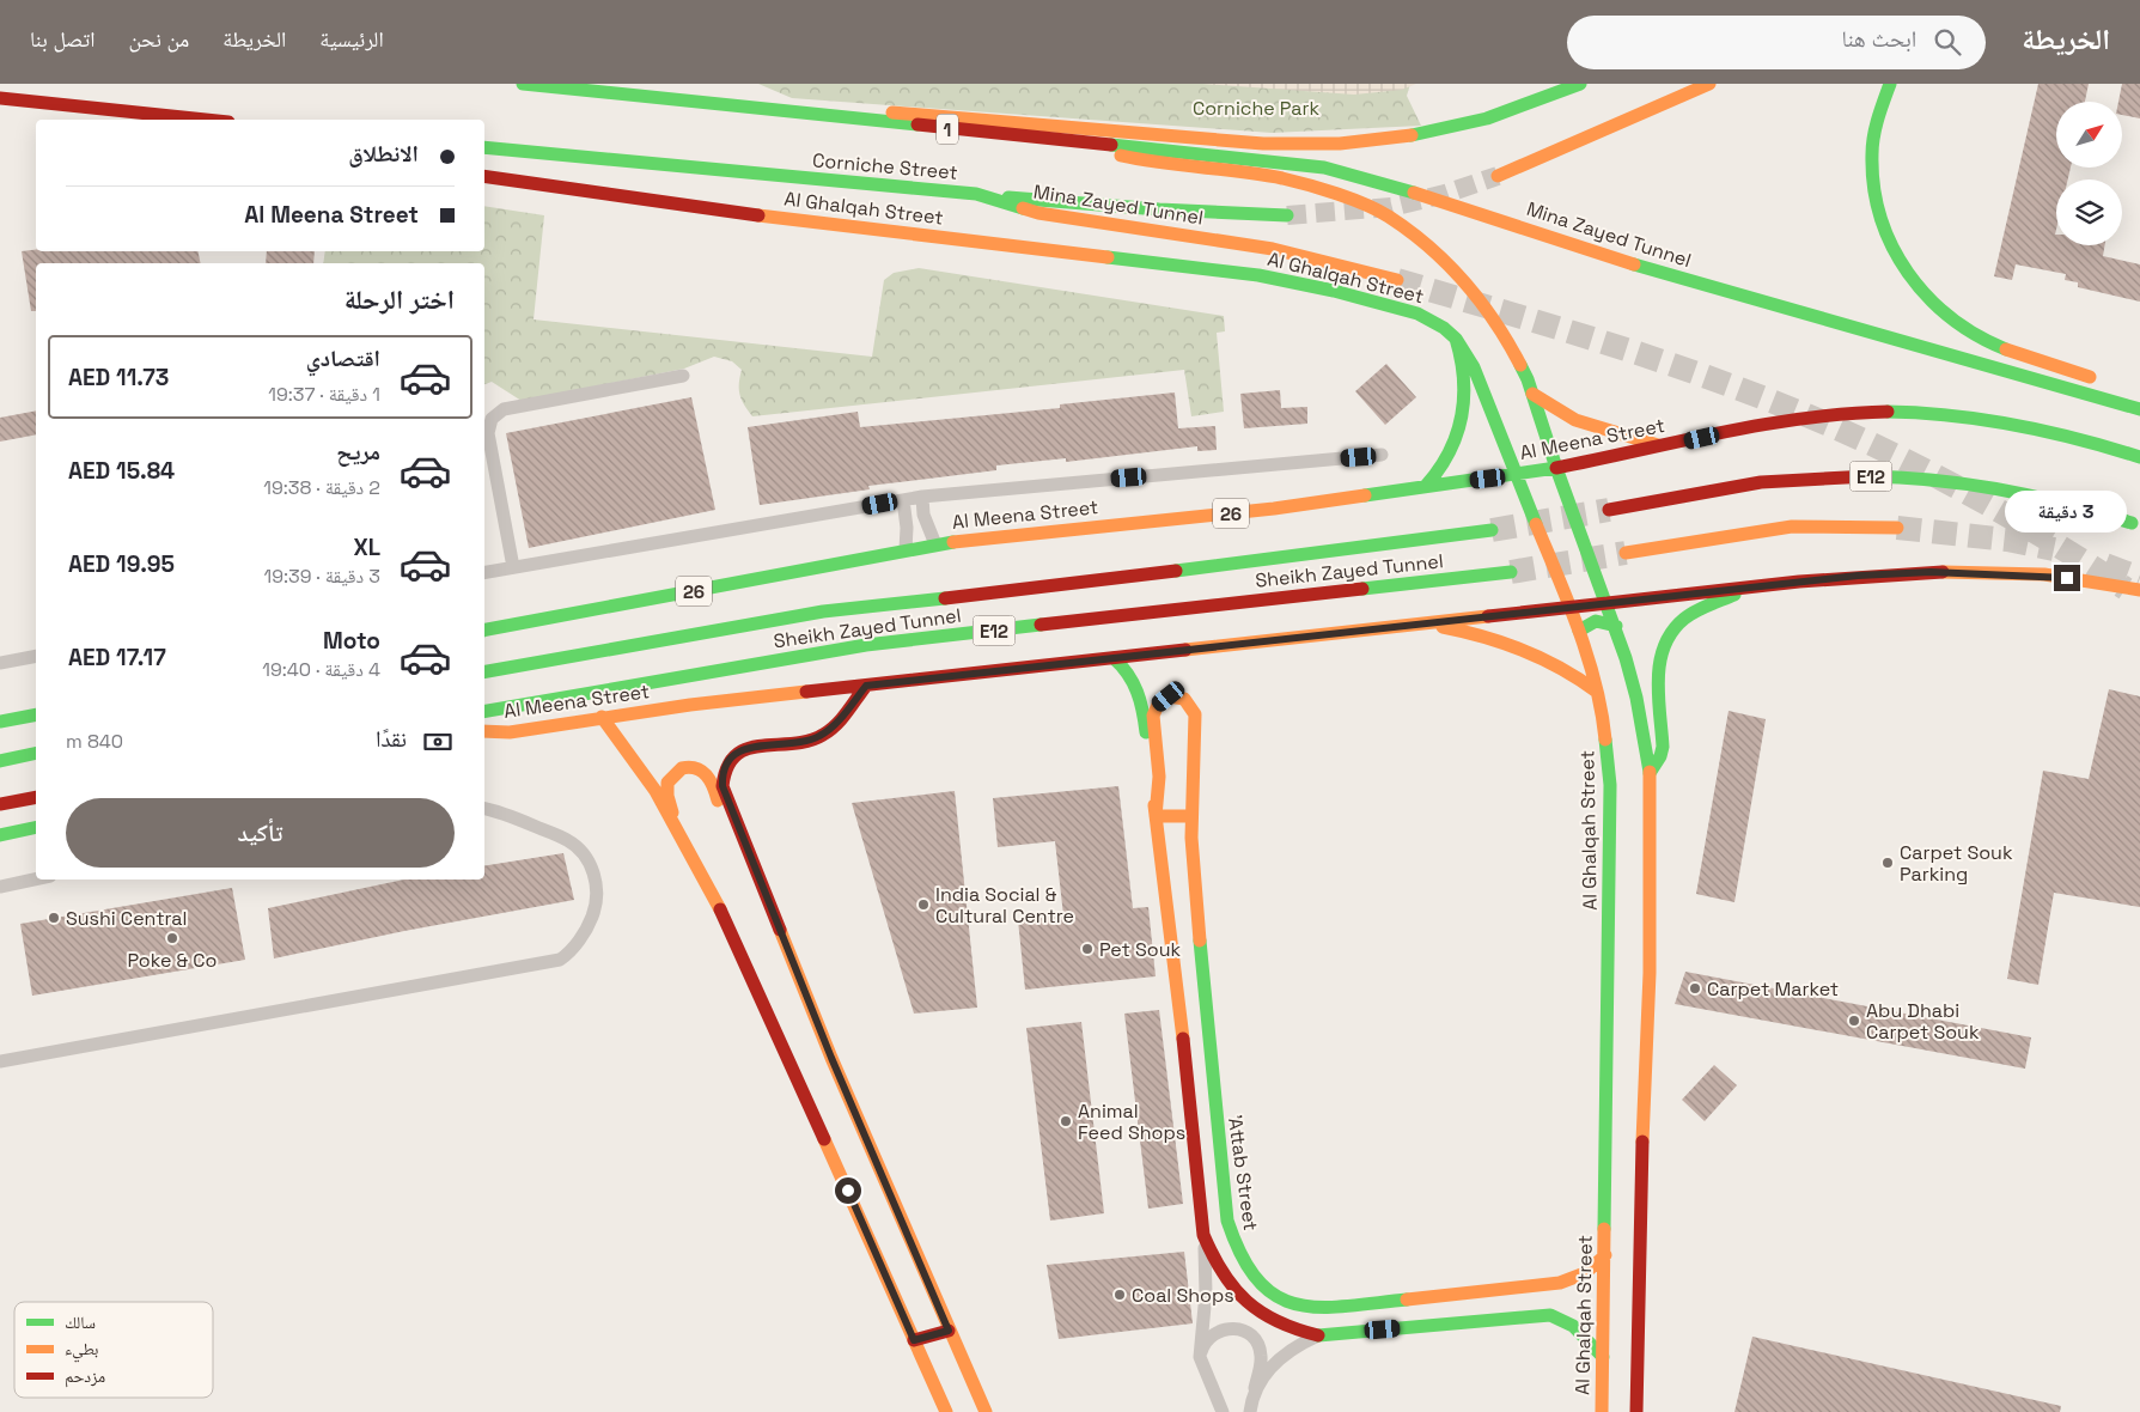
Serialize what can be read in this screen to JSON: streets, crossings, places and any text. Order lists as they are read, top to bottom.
{
  "streets": {
    "main road": [
      "1",
      "Corniche Street",
      "Mina Zayed Tunnel",
      "Al Ghalqah Street",
      "Al Meena Street",
      "E12",
      "26",
      "Sheikh Zayed Tunnel",
      "'Attab Street"
    ]
  },
  "crossings": [
    ["1", "Mina Zayed Tunnel"],
    ["Corniche Street", "Mina Zayed Tunnel"],
    ["Al Ghalqah Street", "Al Meena Street"],
    ["Al Ghalqah Street", "'Attab Street"],
    ["Al Meena Street", "'Attab Street"]
  ],
  "parks": ["Corniche Park"],
  "places": [
    "Carpet Souk Parking",
    "India Social & Cultural Centre",
    "Sushi Central",
    "Poke & Co",
    "Pet Souk",
    "Carpet Market",
    "Abu Dhabi Carpet Souk",
    "Animal Feed Shops",
    "Coal Shops"
  ],
  "legend": ["سالك", "بطيء", "مزدحم"],
  "north": "top right",
  "page": {
    "header": "الخريطة",
    "search": "ابحث هنا",
    "nav": [
      "الرئيسية",
      "الخريطة",
      "من نحن",
      "اتصل بنا"
    ],
    "banner": ["الانطلاق", "Al Meena Street"],
    "heading": "اختر الرحلة",
    "list": [
      {
        "name": "اقتصادي",
        "note": "1 دقيقة · 19:37",
        "value": "AED 11.73"
      },
      {
        "name": "مريح",
        "note": "2 دقيقة · 19:38",
        "value": "AED 15.84"
      },
      {
        "name": "XL",
        "note": "3 دقيقة · 19:39",
        "value": "AED 19.95"
      },
      {
        "name": "Moto",
        "note": "4 دقيقة · 19:40",
        "value": "AED 17.17"
      }
    ],
    "bubble": "3 دقيقة",
    "pay": ["نقدًا", "840 m"],
    "buttons": "تأكيد"
  }
}
